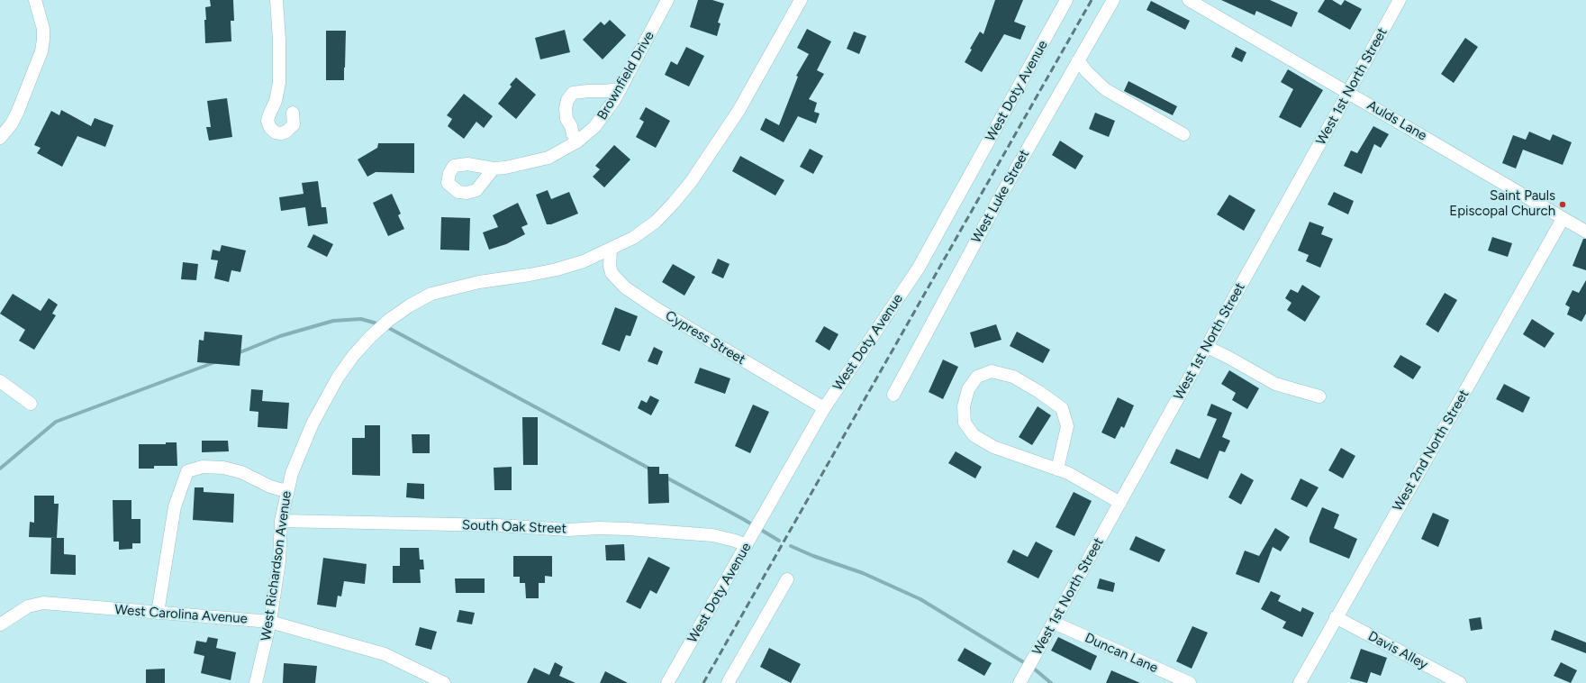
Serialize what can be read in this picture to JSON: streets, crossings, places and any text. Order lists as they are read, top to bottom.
{
  "streets": {
    "street": [
      "Brownfield Drive",
      "West 1st North Street",
      "West Doty Avenue",
      "Aulds Lane",
      "West Luke Street",
      "Cypress Street",
      "West 2nd North Street",
      "South Oak Street",
      "West Richardson Avenue",
      "West Carolina Avenue",
      "Davis Alley",
      "Duncan Lane"
    ]
  },
  "crossings": [
    ["West 1st North Street", "Aulds Lane"],
    ["West 1st North Street", "Duncan Lane"],
    ["West Doty Avenue", "Cypress Street"],
    ["West Doty Avenue", "South Oak Street"],
    ["Aulds Lane", "West 2nd North Street"],
    ["Cypress Street", "West Richardson Avenue"],
    ["West 2nd North Street", "Davis Alley"],
    ["South Oak Street", "West Richardson Avenue"],
    ["West Richardson Avenue", "West Carolina Avenue"]
  ],
  "places": ["Saint Pauls Episcopal Church"]
}
